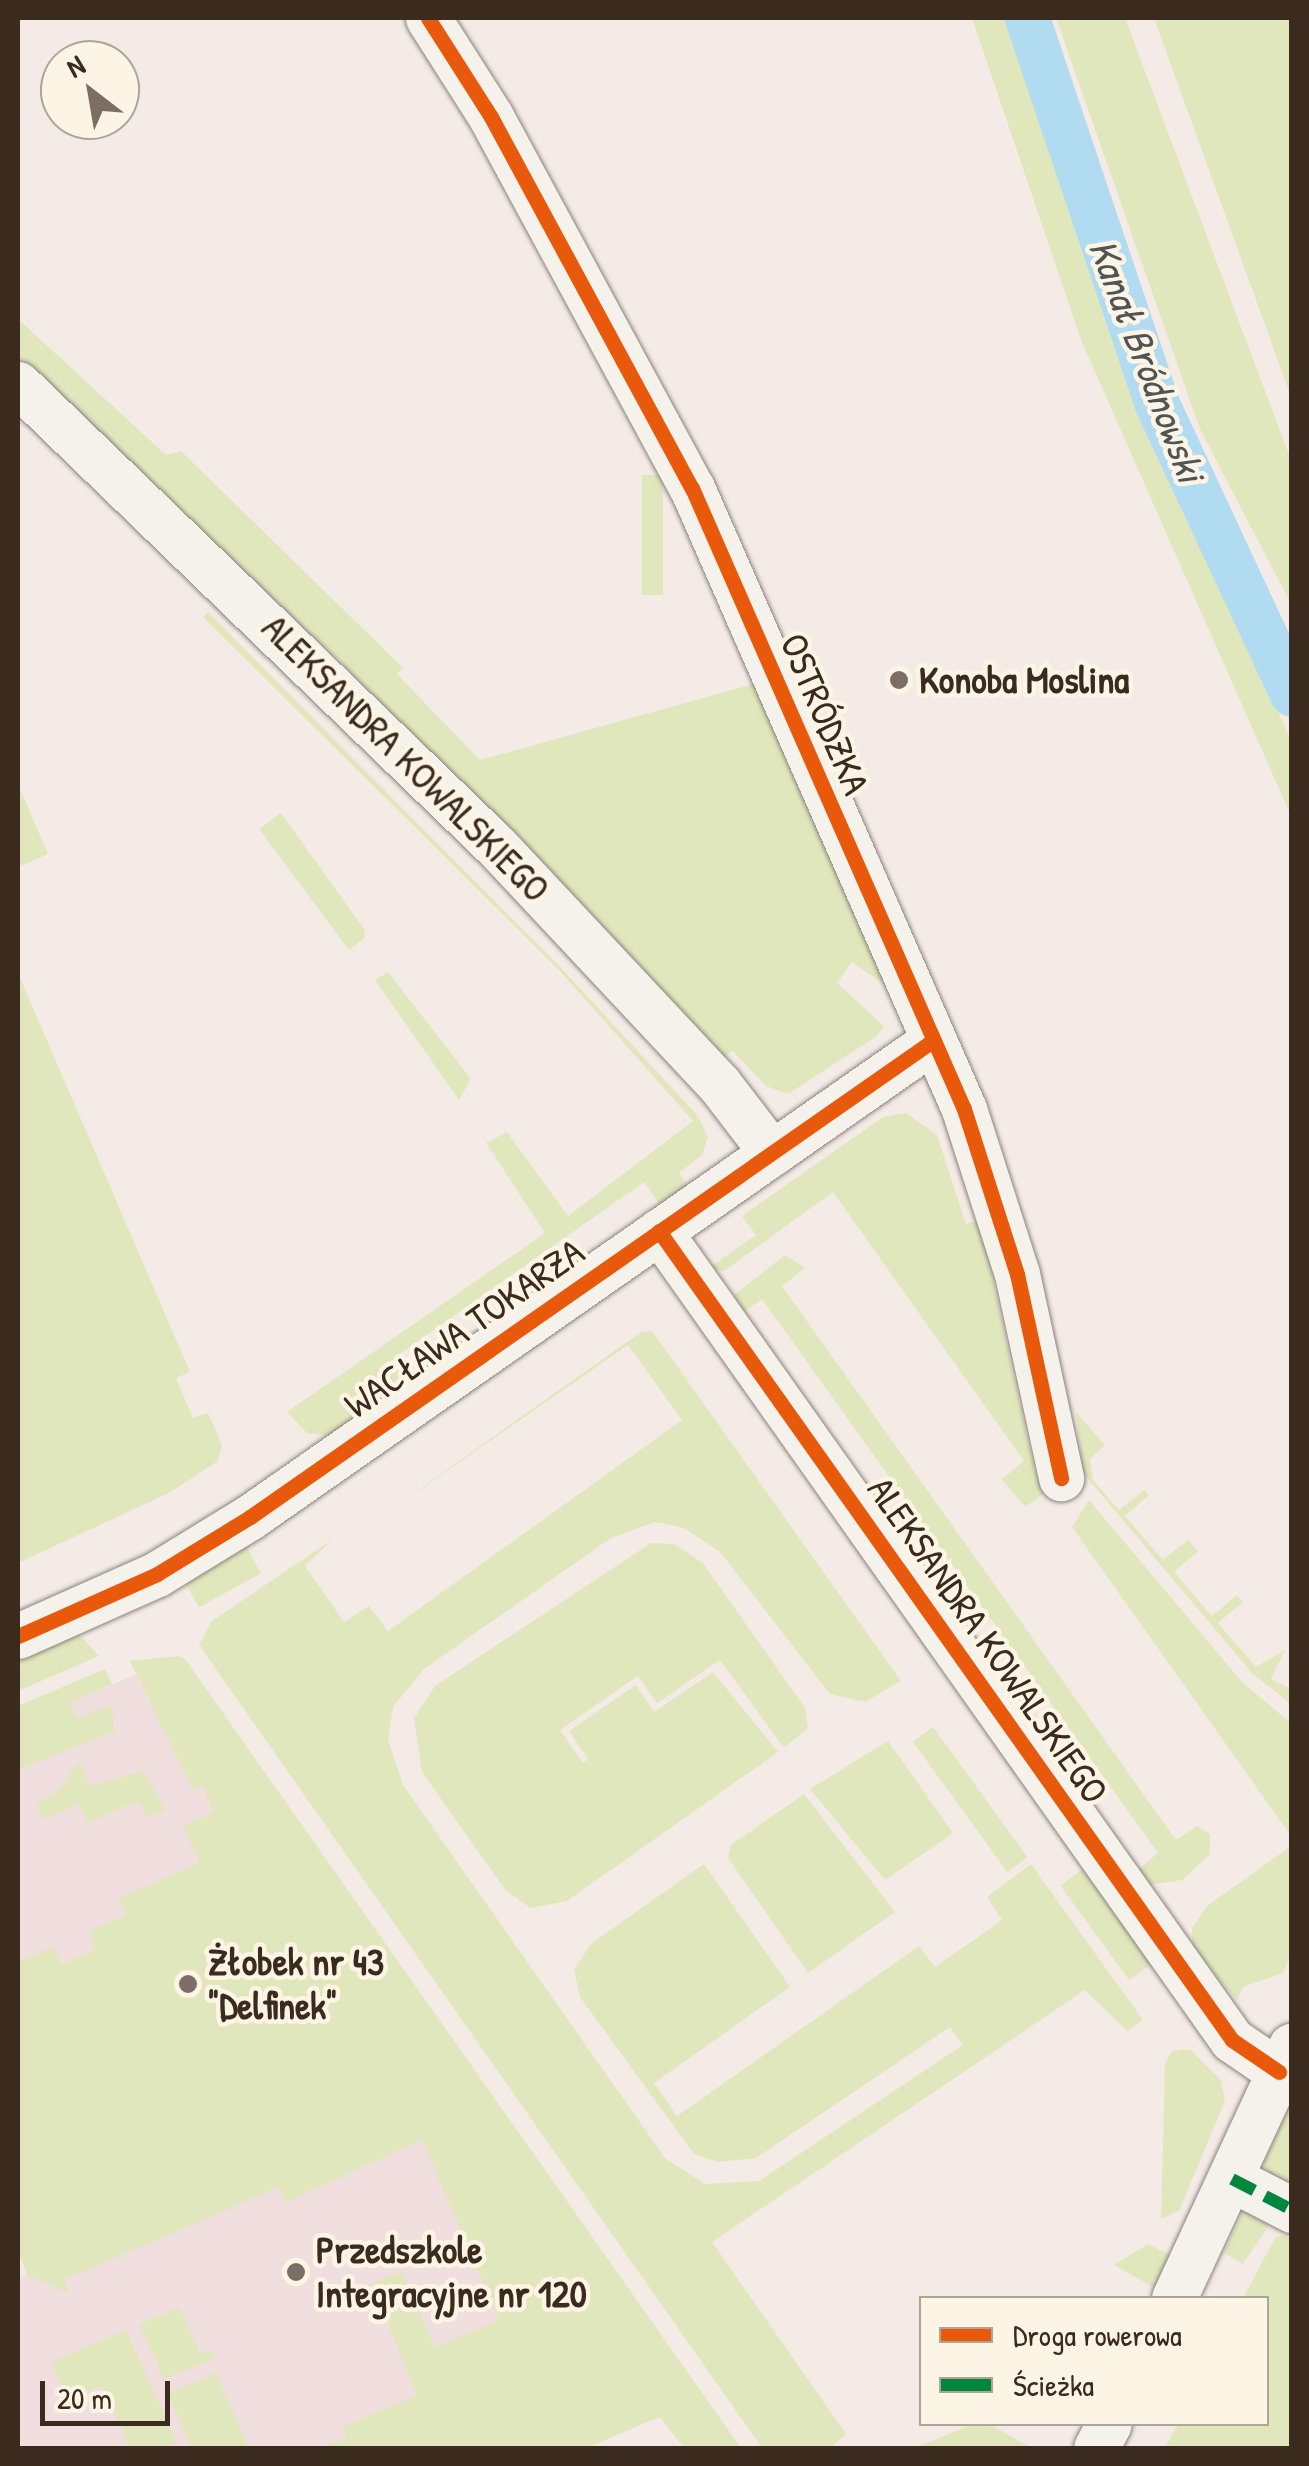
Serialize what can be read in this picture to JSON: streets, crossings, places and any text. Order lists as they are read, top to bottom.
{
  "streets": {
    "street": ["OSTRÓDZKA", "ALEKSANDRA KOWALSKIEGO", "WACŁAWA TOKARZA"]
  },
  "crossings": [
    ["OSTRÓDZKA", "WACŁAWA TOKARZA"],
    ["ALEKSANDRA KOWALSKIEGO", "WACŁAWA TOKARZA"]
  ],
  "water": ["Kanał Bródnowski"],
  "places": ["Konoba Moslina", "Żłobek nr 43 \"Delfinek\"", "Przedszkole Integracyjne nr 120"],
  "legend": ["Droga rowerowa", "Ścieżka"],
  "scale_bar": "20 m",
  "north": "top left"
}
